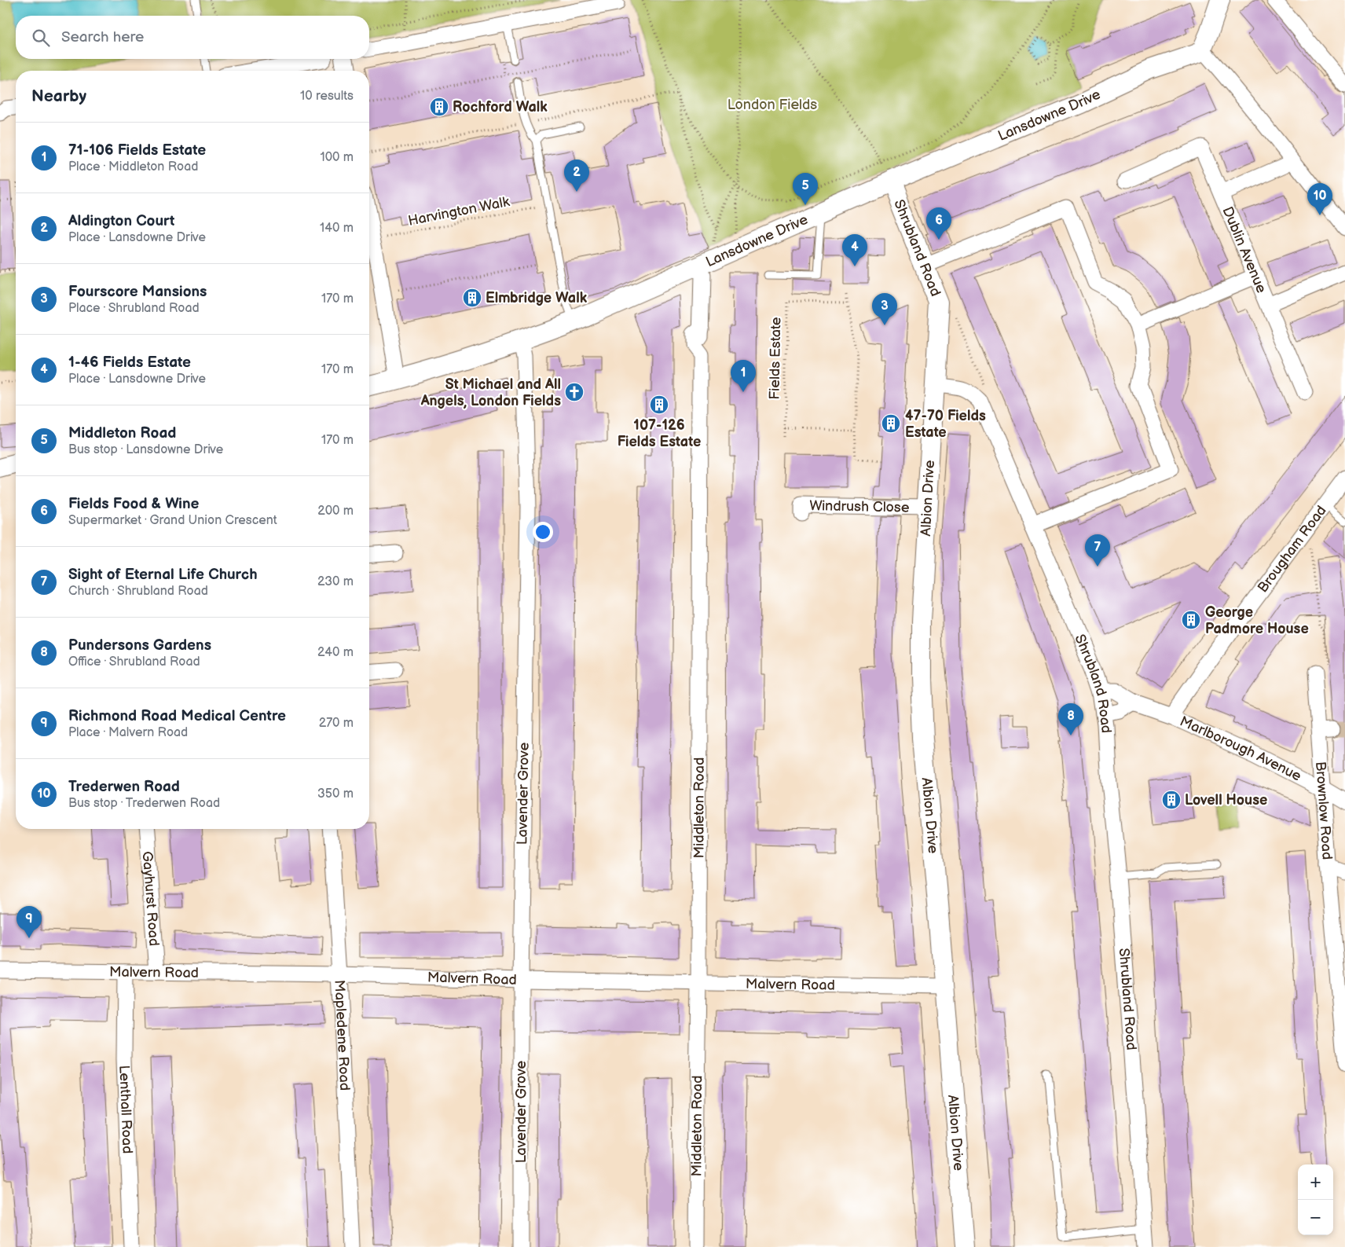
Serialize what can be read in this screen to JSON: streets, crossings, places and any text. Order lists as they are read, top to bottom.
{
  "streets": {
    "street": [
      "Lansdowne Drive",
      "Shrubland Road",
      "Dublin Avenue",
      "Albion Drive",
      "Windrush Close",
      "Brougham Road",
      "Marlborough Avenue",
      "Lavender Grove",
      "Middleton Road",
      "Brownlow Road",
      "Gayhurst Road",
      "Malvern Road",
      "Mapledene Road",
      "Lenthall Road"
    ],
    "path": ["Harvington Walk", "Fields Estate"]
  },
  "crossings": [
    ["Lansdowne Drive", "Shrubland Road"],
    ["Lansdowne Drive", "Lavender Grove"],
    ["Lansdowne Drive", "Middleton Road"],
    ["Shrubland Road", "Albion Drive"],
    ["Shrubland Road", "Marlborough Avenue"],
    ["Albion Drive", "Windrush Close"],
    ["Albion Drive", "Malvern Road"],
    ["Brougham Road", "Marlborough Avenue"],
    ["Marlborough Avenue", "Brownlow Road"],
    ["Lavender Grove", "Malvern Road"],
    ["Middleton Road", "Malvern Road"],
    ["Gayhurst Road", "Malvern Road"],
    ["Malvern Road", "Mapledene Road"],
    ["Malvern Road", "Lenthall Road"]
  ],
  "parks": ["London Fields"],
  "places": {
    "building": [
      "Rochford Walk",
      "Elmbridge Walk",
      "107-126 Fields Estate",
      "47-70 Fields Estate",
      "George Padmore House",
      "Lovell House"
    ],
    "church": ["St Michael and All Angels, London Fields"]
  },
  "page": {
    "search": "Search here",
    "heading": ["Nearby", "10 results"],
    "list": [
      {
        "mark": "1",
        "name": "71-106 Fields Estate",
        "note": "Place · Middleton Road",
        "value": "100 m"
      },
      {
        "mark": "2",
        "name": "Aldington Court",
        "note": "Place · Lansdowne Drive",
        "value": "140 m"
      },
      {
        "mark": "3",
        "name": "Fourscore Mansions",
        "note": "Place · Shrubland Road",
        "value": "170 m"
      },
      {
        "mark": "4",
        "name": "1-46 Fields Estate",
        "note": "Place · Lansdowne Drive",
        "value": "170 m"
      },
      {
        "mark": "5",
        "name": "Middleton Road",
        "note": "Bus stop · Lansdowne Drive",
        "value": "170 m"
      },
      {
        "mark": "6",
        "name": "Fields Food & Wine",
        "note": "Supermarket · Grand Union Crescent",
        "value": "200 m"
      },
      {
        "mark": "7",
        "name": "Sight of Eternal Life Church",
        "note": "Church · Shrubland Road",
        "value": "230 m"
      },
      {
        "mark": "8",
        "name": "Pundersons Gardens",
        "note": "Office · Shrubland Road",
        "value": "240 m"
      },
      {
        "mark": "9",
        "name": "Richmond Road Medical Centre",
        "note": "Place · Malvern Road",
        "value": "270 m"
      },
      {
        "mark": "10",
        "name": "Trederwen Road",
        "note": "Bus stop · Trederwen Road",
        "value": "350 m"
      }
    ],
    "pins": [
      "2",
      "5",
      "10",
      "6",
      "4",
      "3",
      "1",
      "7",
      "8",
      "9"
    ],
    "map_buttons": ["+", "−"]
  }
}
